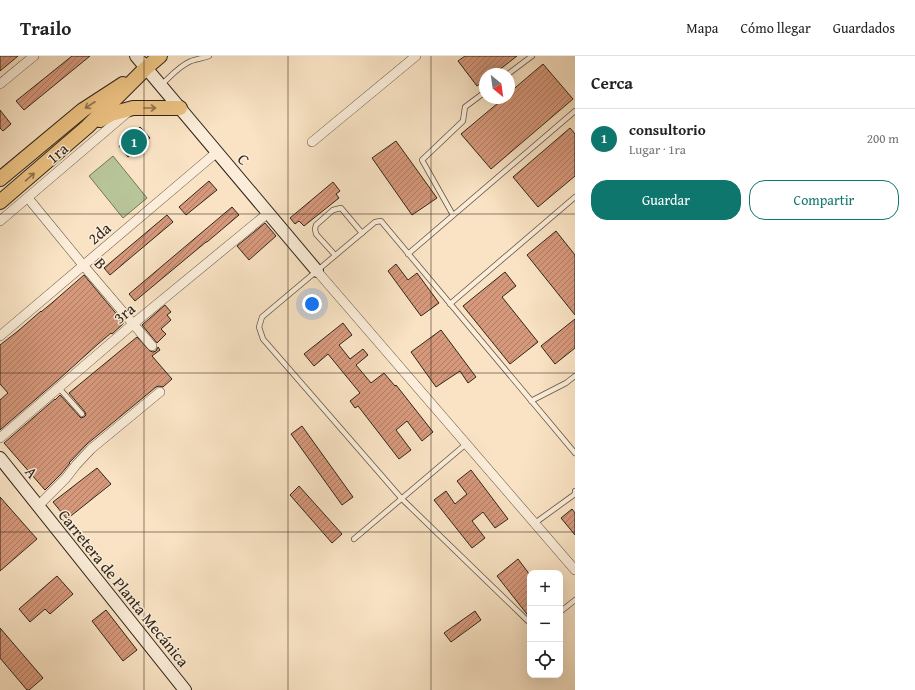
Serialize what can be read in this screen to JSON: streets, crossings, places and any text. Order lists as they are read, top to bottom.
{
  "streets": {
    "street": [
      "1ra",
      "C",
      "2da",
      "B",
      "3ra",
      "A",
      "Carretera de Planta Mecánica"
    ]
  },
  "crossings": [
    ["1ra", "B"],
    ["C", "2da"],
    ["C", "3ra"],
    ["2da", "B"],
    ["B", "3ra"],
    ["A", "Carretera de Planta Mecánica"]
  ],
  "north": "bottom right",
  "page": {
    "header": "Trailo",
    "nav": ["Mapa", "Cómo llegar", "Guardados"],
    "heading": "Cerca",
    "list": [
      {
        "mark": "1",
        "name": "consultorio",
        "note": "Lugar · 1ra",
        "value": "200 m"
      }
    ],
    "pins": "1",
    "buttons": ["Guardar", "Compartir"],
    "map_buttons": ["+", "−"]
  }
}
